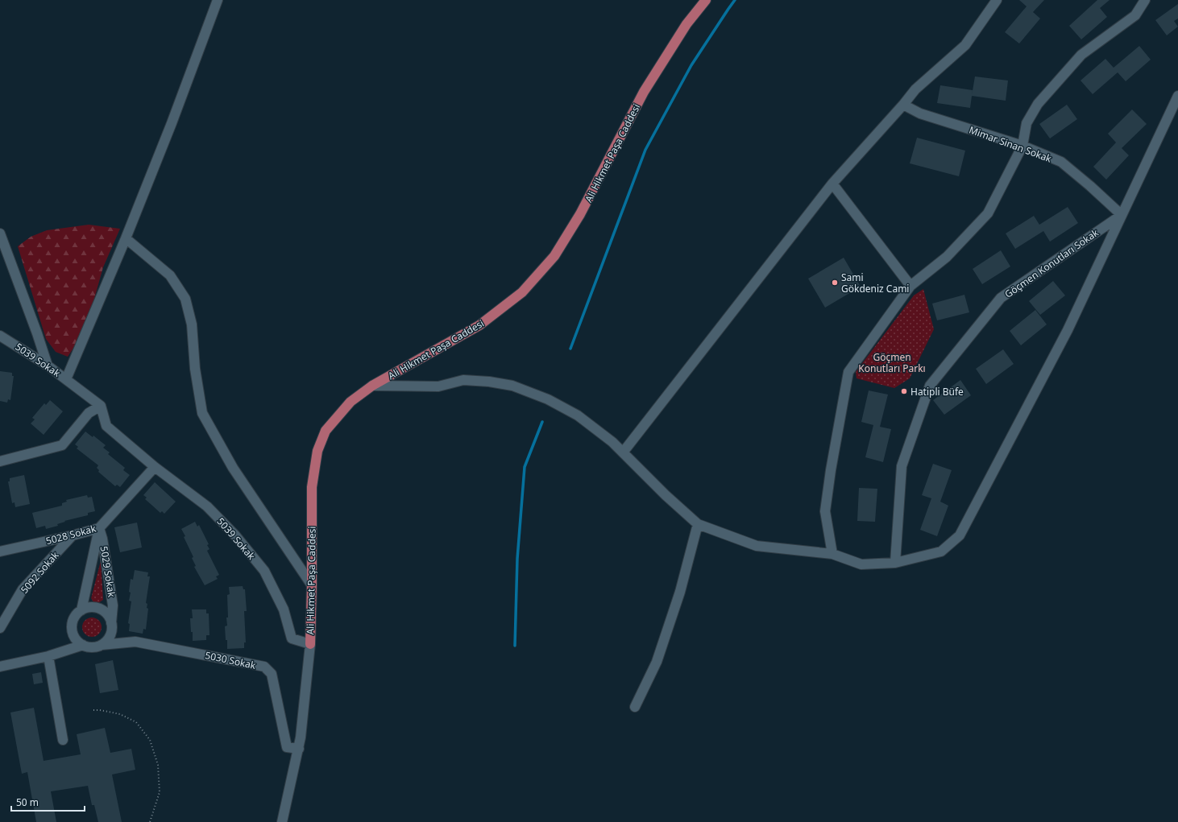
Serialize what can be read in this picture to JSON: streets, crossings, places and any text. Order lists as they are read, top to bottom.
{
  "streets": {
    "main road": ["Ali Hikmet Paşa Caddesi"],
    "street": [
      "Mimar Sinan Sokak",
      "Göçmen Konutları Sokak",
      "5039 Sokak",
      "5028 Sokak",
      "5029 Sokak",
      "5092 Sokak",
      "5030 Sokak"
    ]
  },
  "crossings": [
    ["Mimar Sinan Sokak", "Göçmen Konutları Sokak"],
    ["Ali Hikmet Paşa Caddesi", "5039 Sokak"],
    ["5039 Sokak", "5028 Sokak"],
    ["5028 Sokak", "5029 Sokak"],
    ["5028 Sokak", "5092 Sokak"],
    ["5029 Sokak", "5030 Sokak"]
  ],
  "parks": ["Göçmen Konutları Parkı"],
  "places": ["Sami Gökdeniz Cami", "Hatipli Büfe"],
  "scale_bar": "50 m"
}
